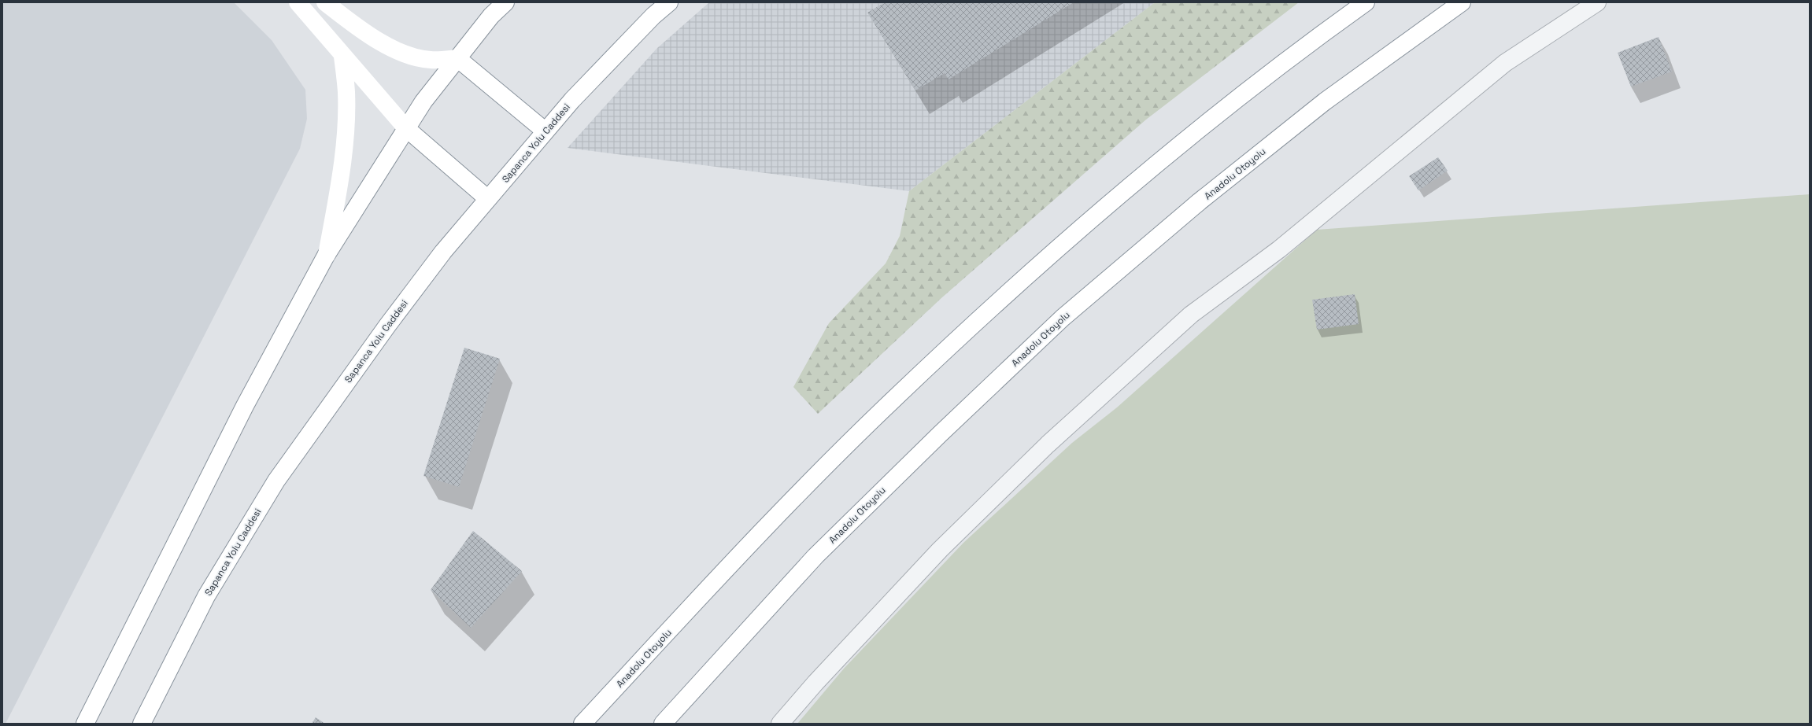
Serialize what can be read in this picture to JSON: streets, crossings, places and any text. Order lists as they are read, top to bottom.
{
  "streets": {
    "main road": ["Sapanca Yolu Caddesi", "Anadolu Otoyolu"]
  }
}
